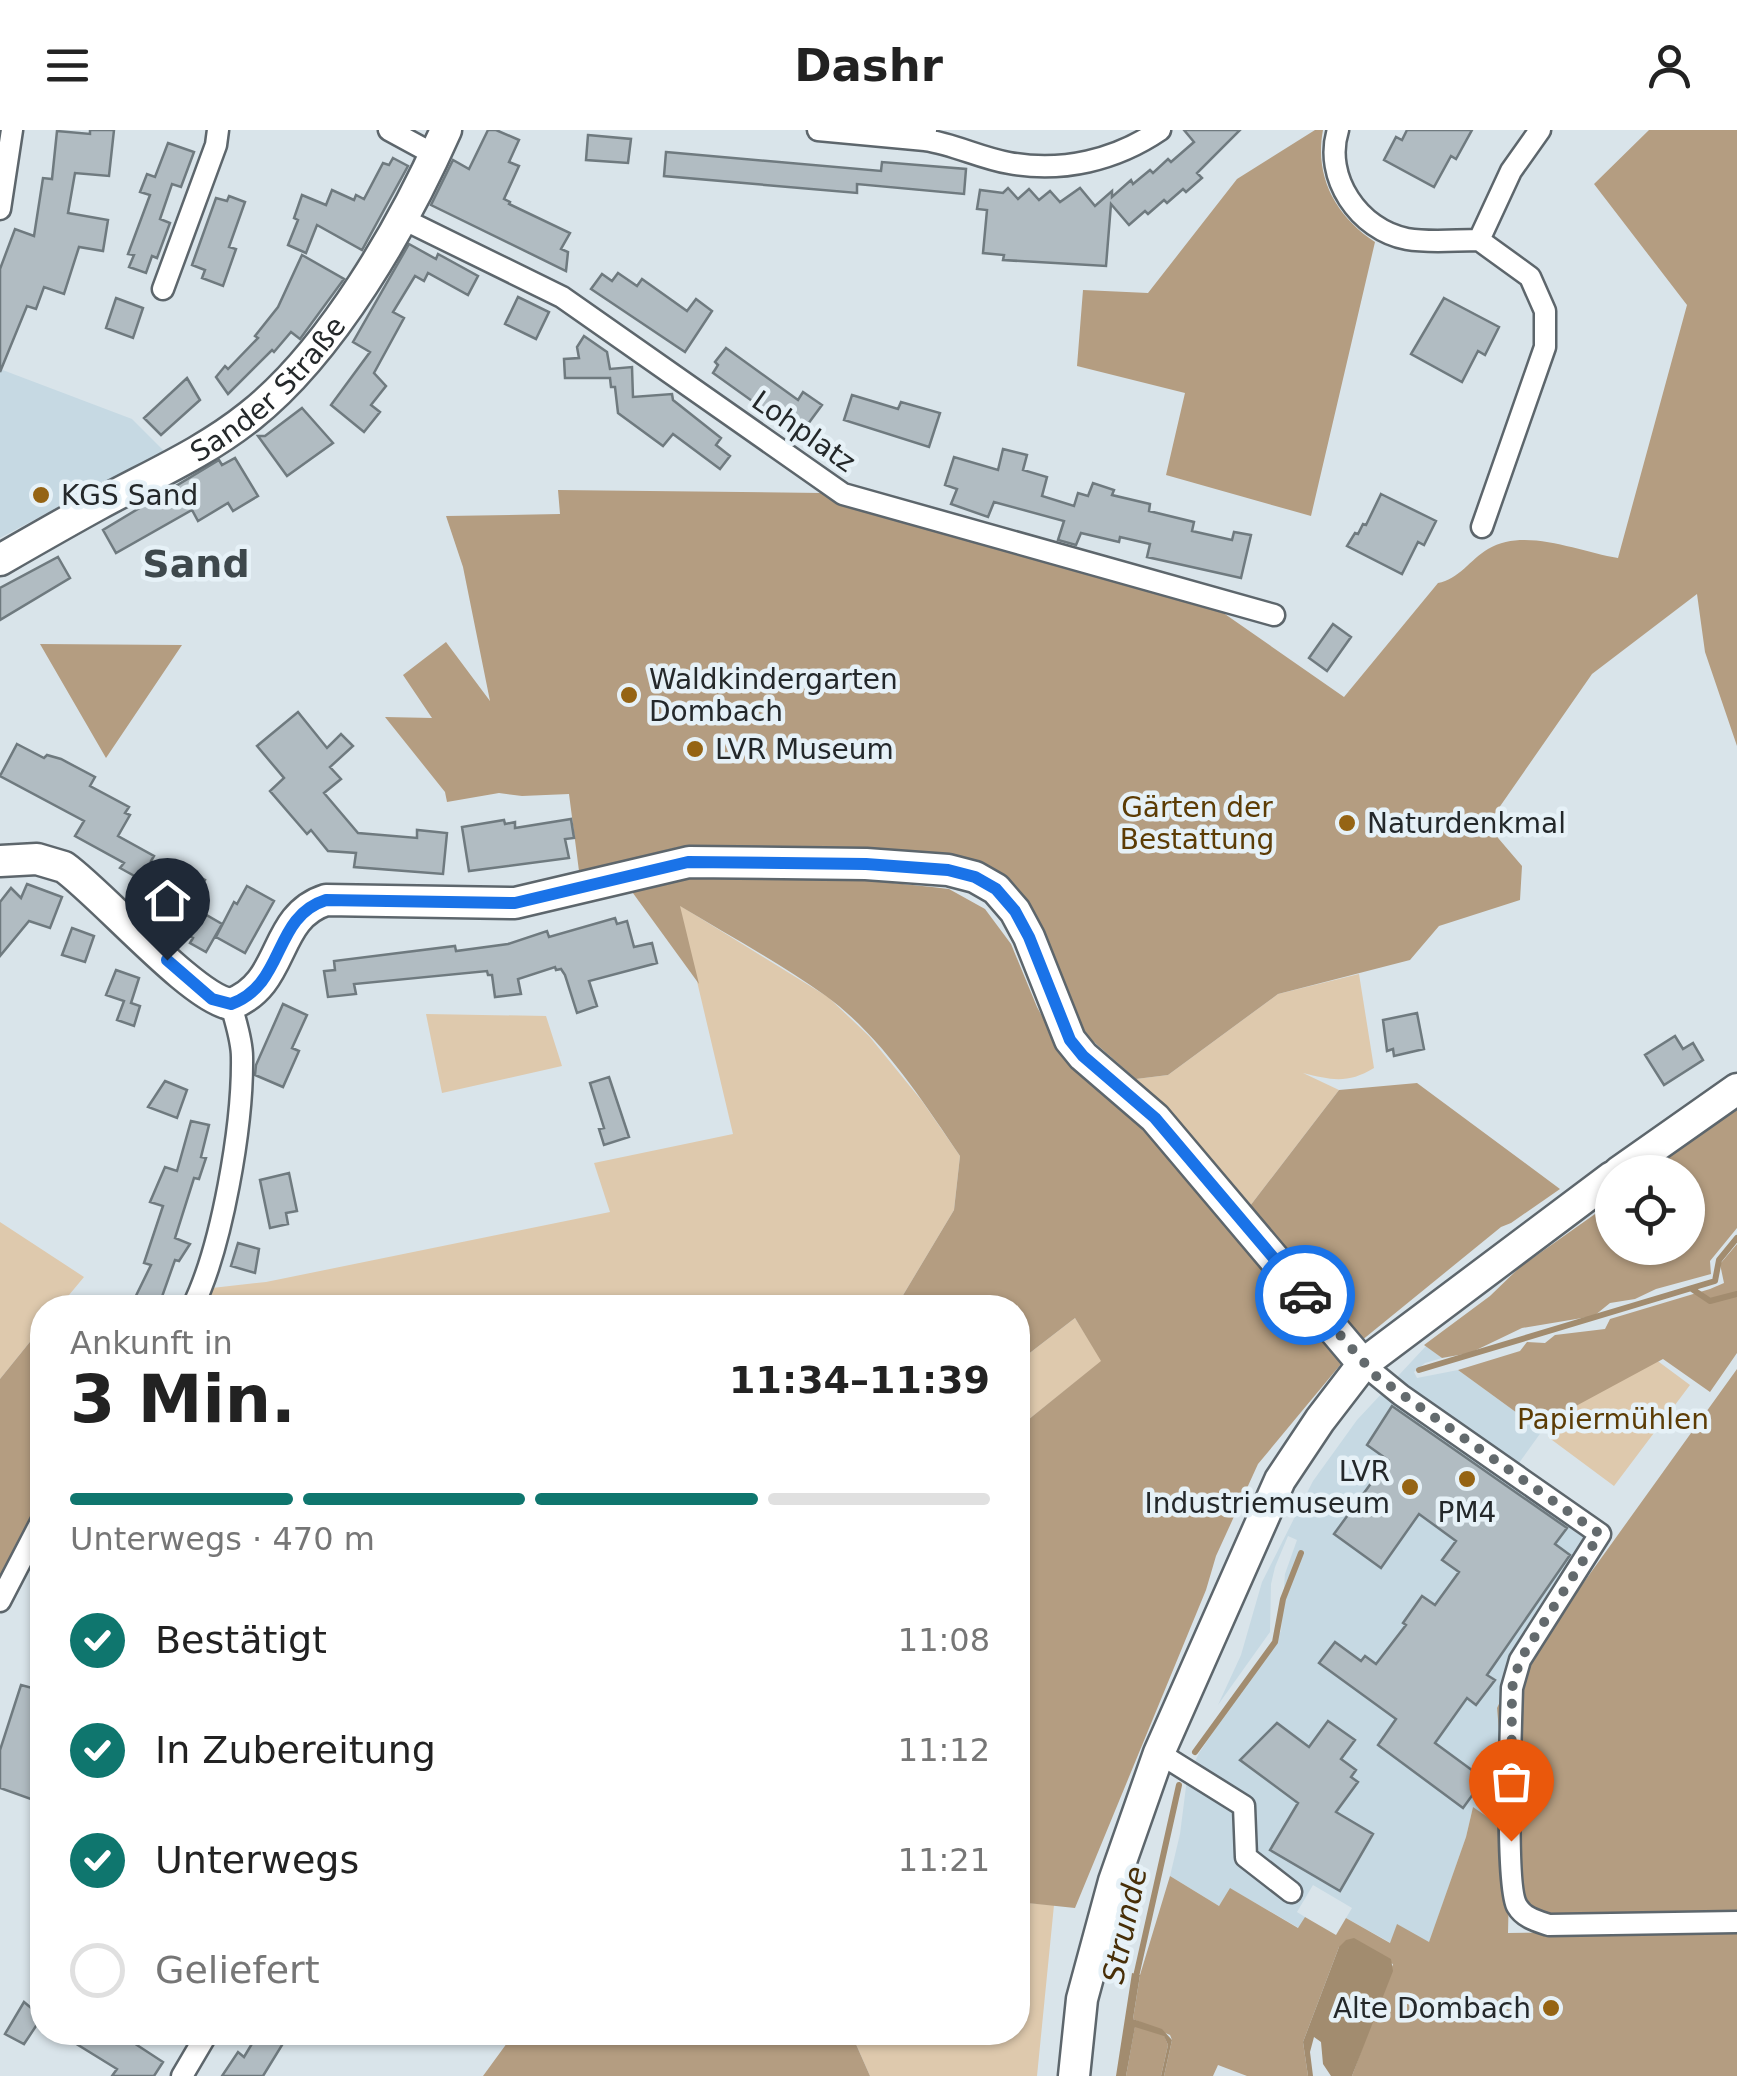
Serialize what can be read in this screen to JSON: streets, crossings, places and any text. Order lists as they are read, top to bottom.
{
  "streets": {
    "main road": ["Sander Straße"],
    "street": ["Lohplatz"]
  },
  "crossings": [
    ["Sander Straße", "Lohplatz"]
  ],
  "districts": ["Sand"],
  "water": ["Strunde"],
  "parks": ["Gärten der Bestattung", "Papiermühlen"],
  "places": [
    "KGS Sand",
    "Waldkindergarten Dombach",
    "LVR Museum",
    "Naturdenkmal",
    "PM4",
    "LVR Industriemuseum",
    "Alte Dombach"
  ],
  "page": {
    "header": "Dashr",
    "heading": ["3 Min.", "Ankunft in", "11:34–11:39"],
    "bar": "Unterwegs · 470 m",
    "list": [
      ["Bestätigt", "11:08"],
      ["In Zubereitung", "11:12"],
      ["Unterwegs", "11:21"],
      "Geliefert"
    ]
  }
}
